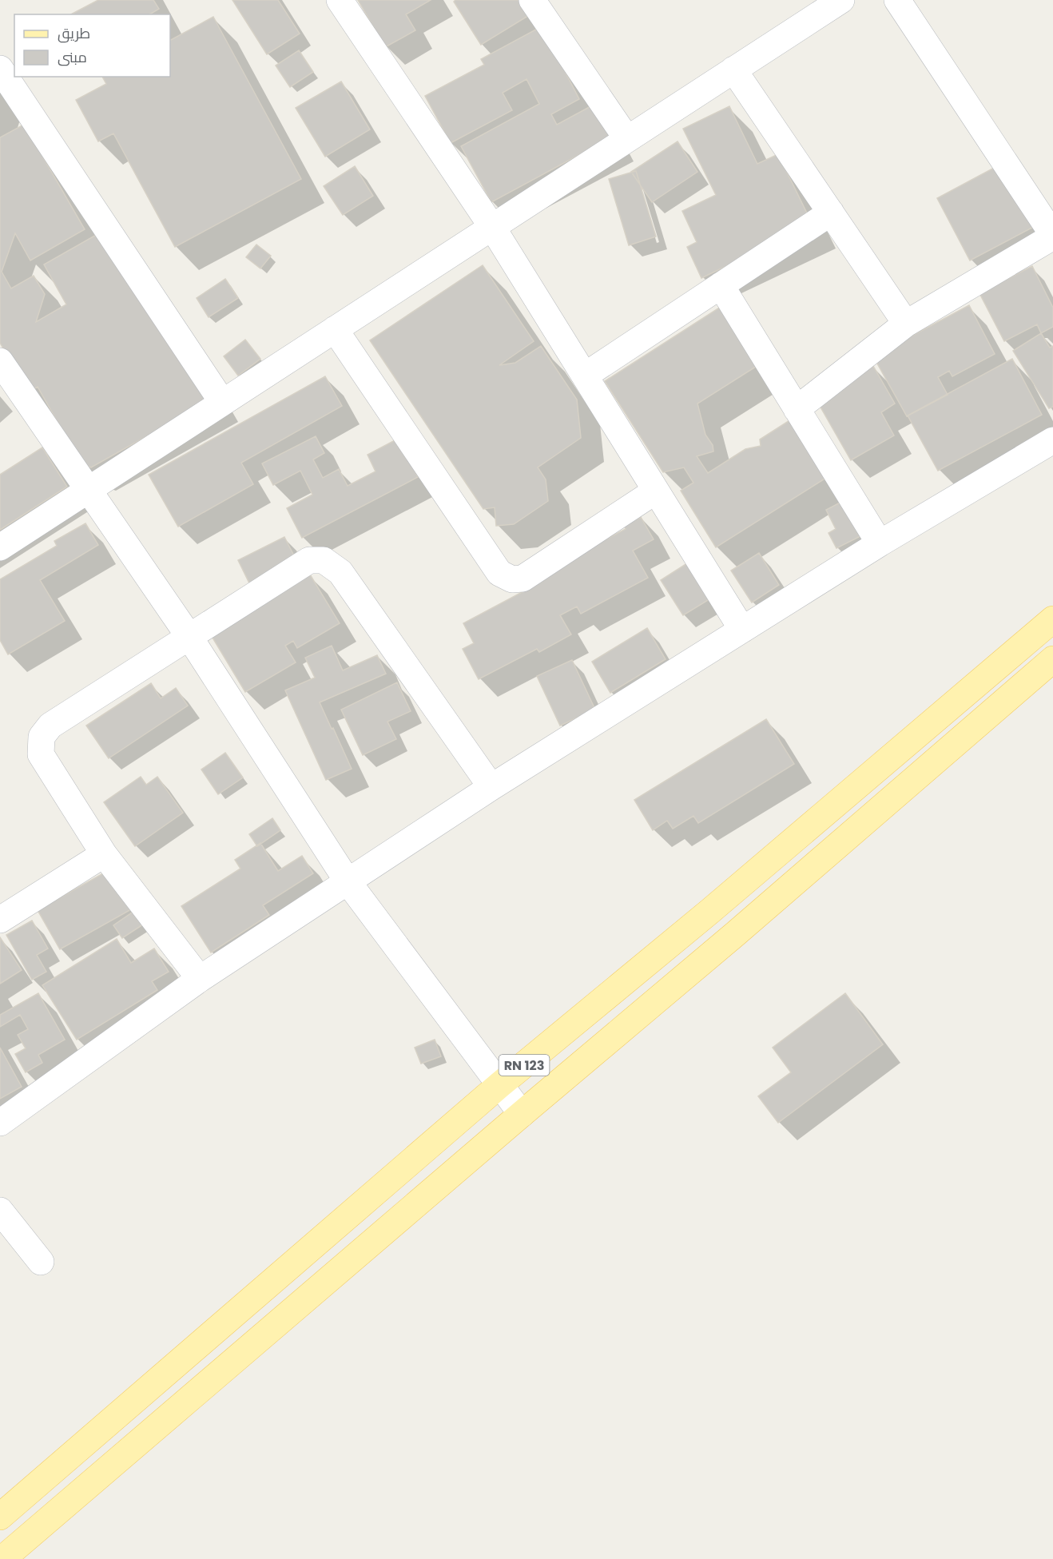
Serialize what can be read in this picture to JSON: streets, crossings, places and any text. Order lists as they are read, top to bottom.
{
  "streets": {
    "main road": ["RN 123"]
  },
  "legend": ["طريق", "مبنى"]
}
